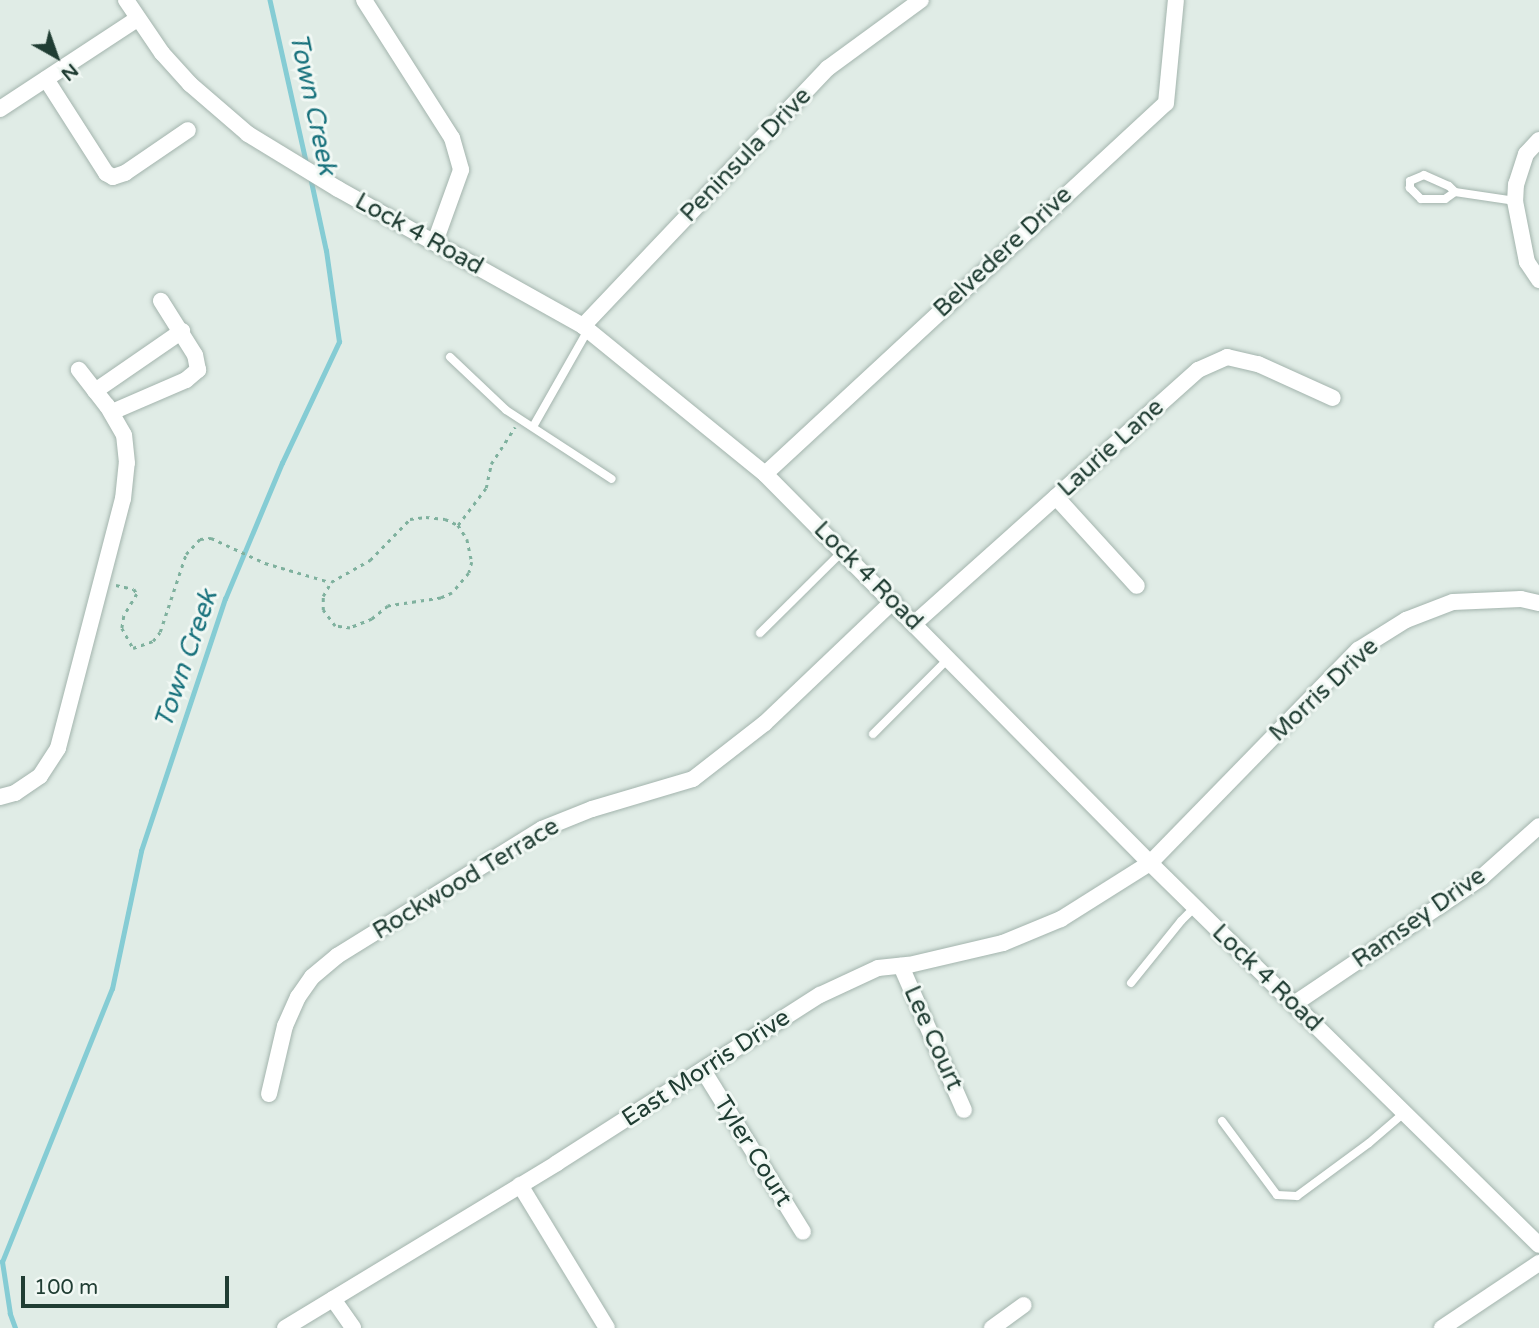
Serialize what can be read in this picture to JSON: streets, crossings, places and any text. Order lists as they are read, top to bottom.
{
  "streets": {
    "street": [
      "Peninsula Drive",
      "Lock 4 Road",
      "Belvedere Drive",
      "Laurie Lane",
      "Morris Drive",
      "Rockwood Terrace",
      "Ramsey Drive",
      "Lee Court",
      "East Morris Drive",
      "Tyler Court"
    ]
  },
  "crossings": [
    ["Peninsula Drive", "Lock 4 Road"],
    ["Lock 4 Road", "Belvedere Drive"],
    ["Lock 4 Road", "Laurie Lane"],
    ["Lock 4 Road", "Morris Drive"],
    ["Lock 4 Road", "Rockwood Terrace"],
    ["Lock 4 Road", "Ramsey Drive"],
    ["Lock 4 Road", "East Morris Drive"],
    ["Morris Drive", "East Morris Drive"],
    ["Lee Court", "East Morris Drive"],
    ["East Morris Drive", "Tyler Court"]
  ],
  "water": ["Town Creek"],
  "scale_bar": "100 m",
  "north": "bottom right"
}
